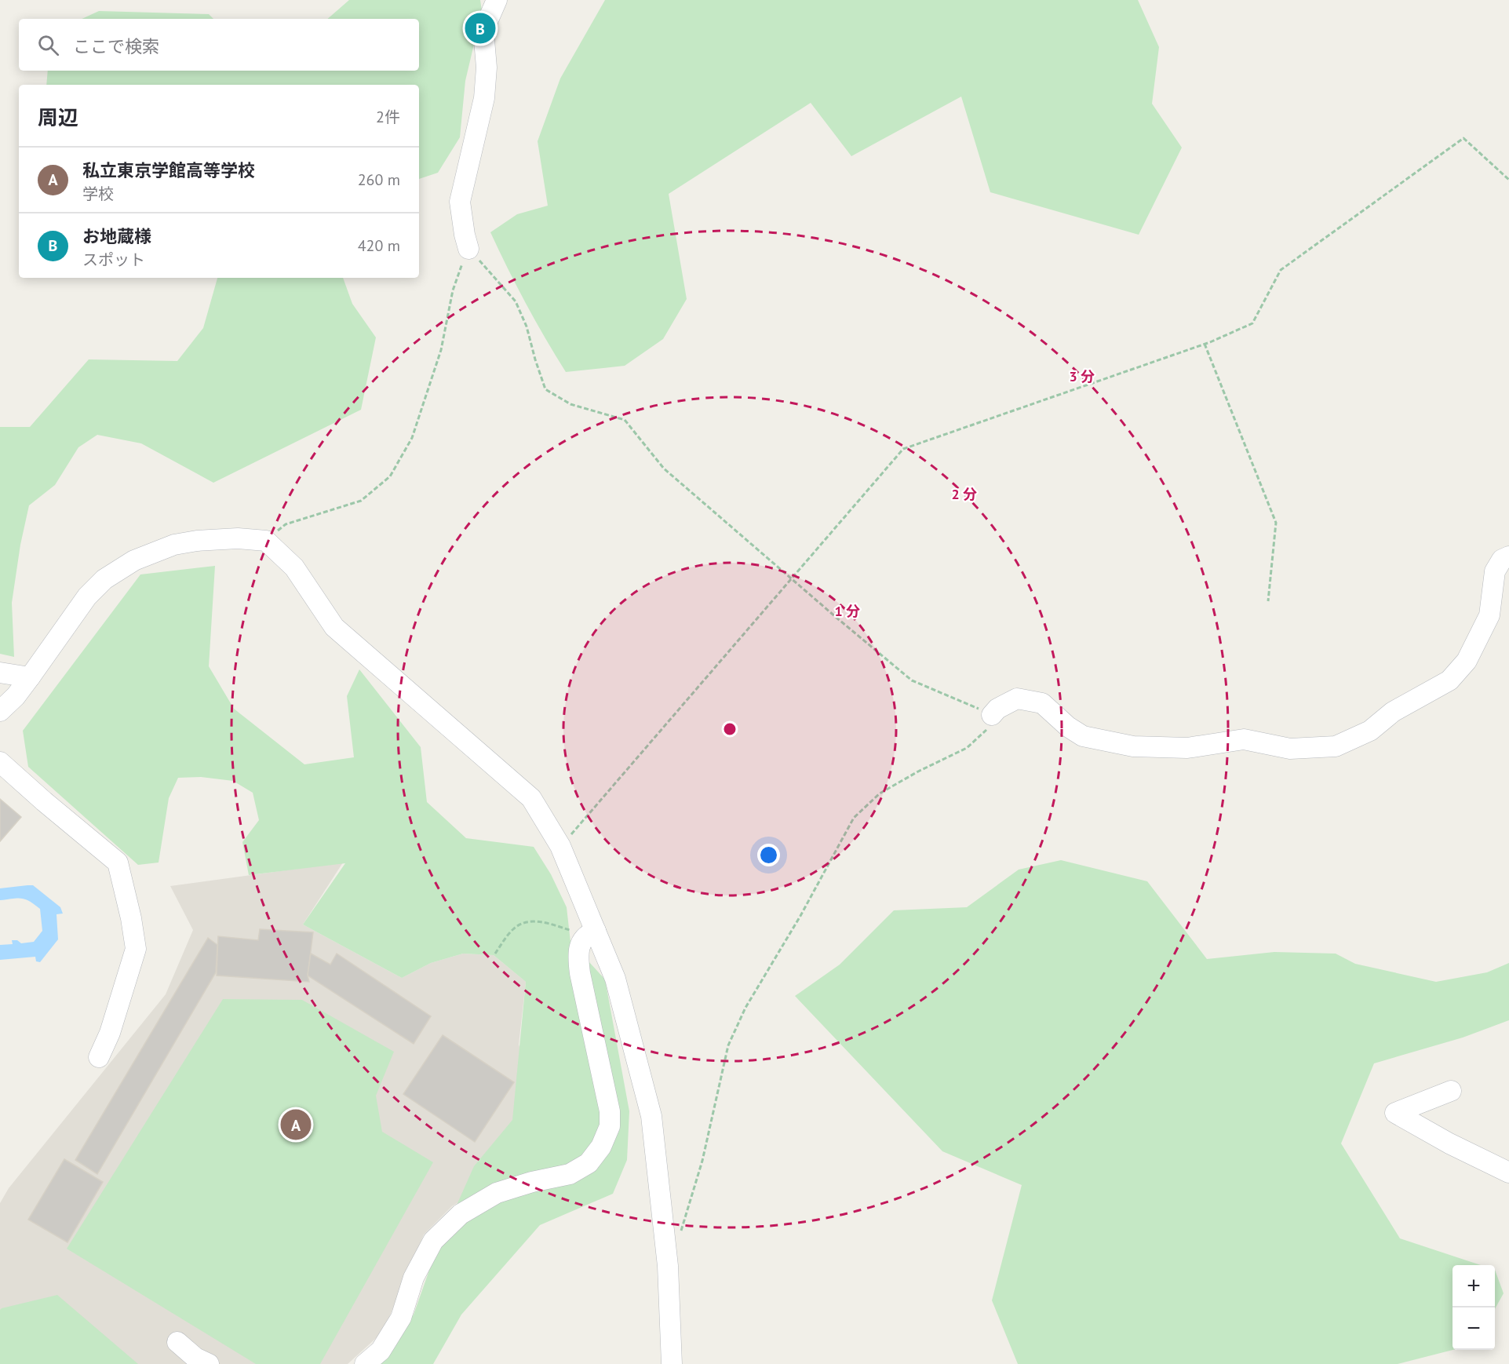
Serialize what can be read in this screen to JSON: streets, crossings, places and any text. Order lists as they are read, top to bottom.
{
  "page": {
    "pins": ["B", "A"],
    "search": "ここで検索",
    "heading": ["周辺", "2件"],
    "list": [
      {
        "mark": "A",
        "name": "私立東京学館高等学校",
        "note": "学校",
        "value": "260 m"
      },
      {
        "mark": "B",
        "name": "お地蔵様",
        "note": "スポット",
        "value": "420 m"
      }
    ],
    "map_buttons": ["+", "−"]
  },
  "rings": ["3 分", "2 分", "1 分"]
}
